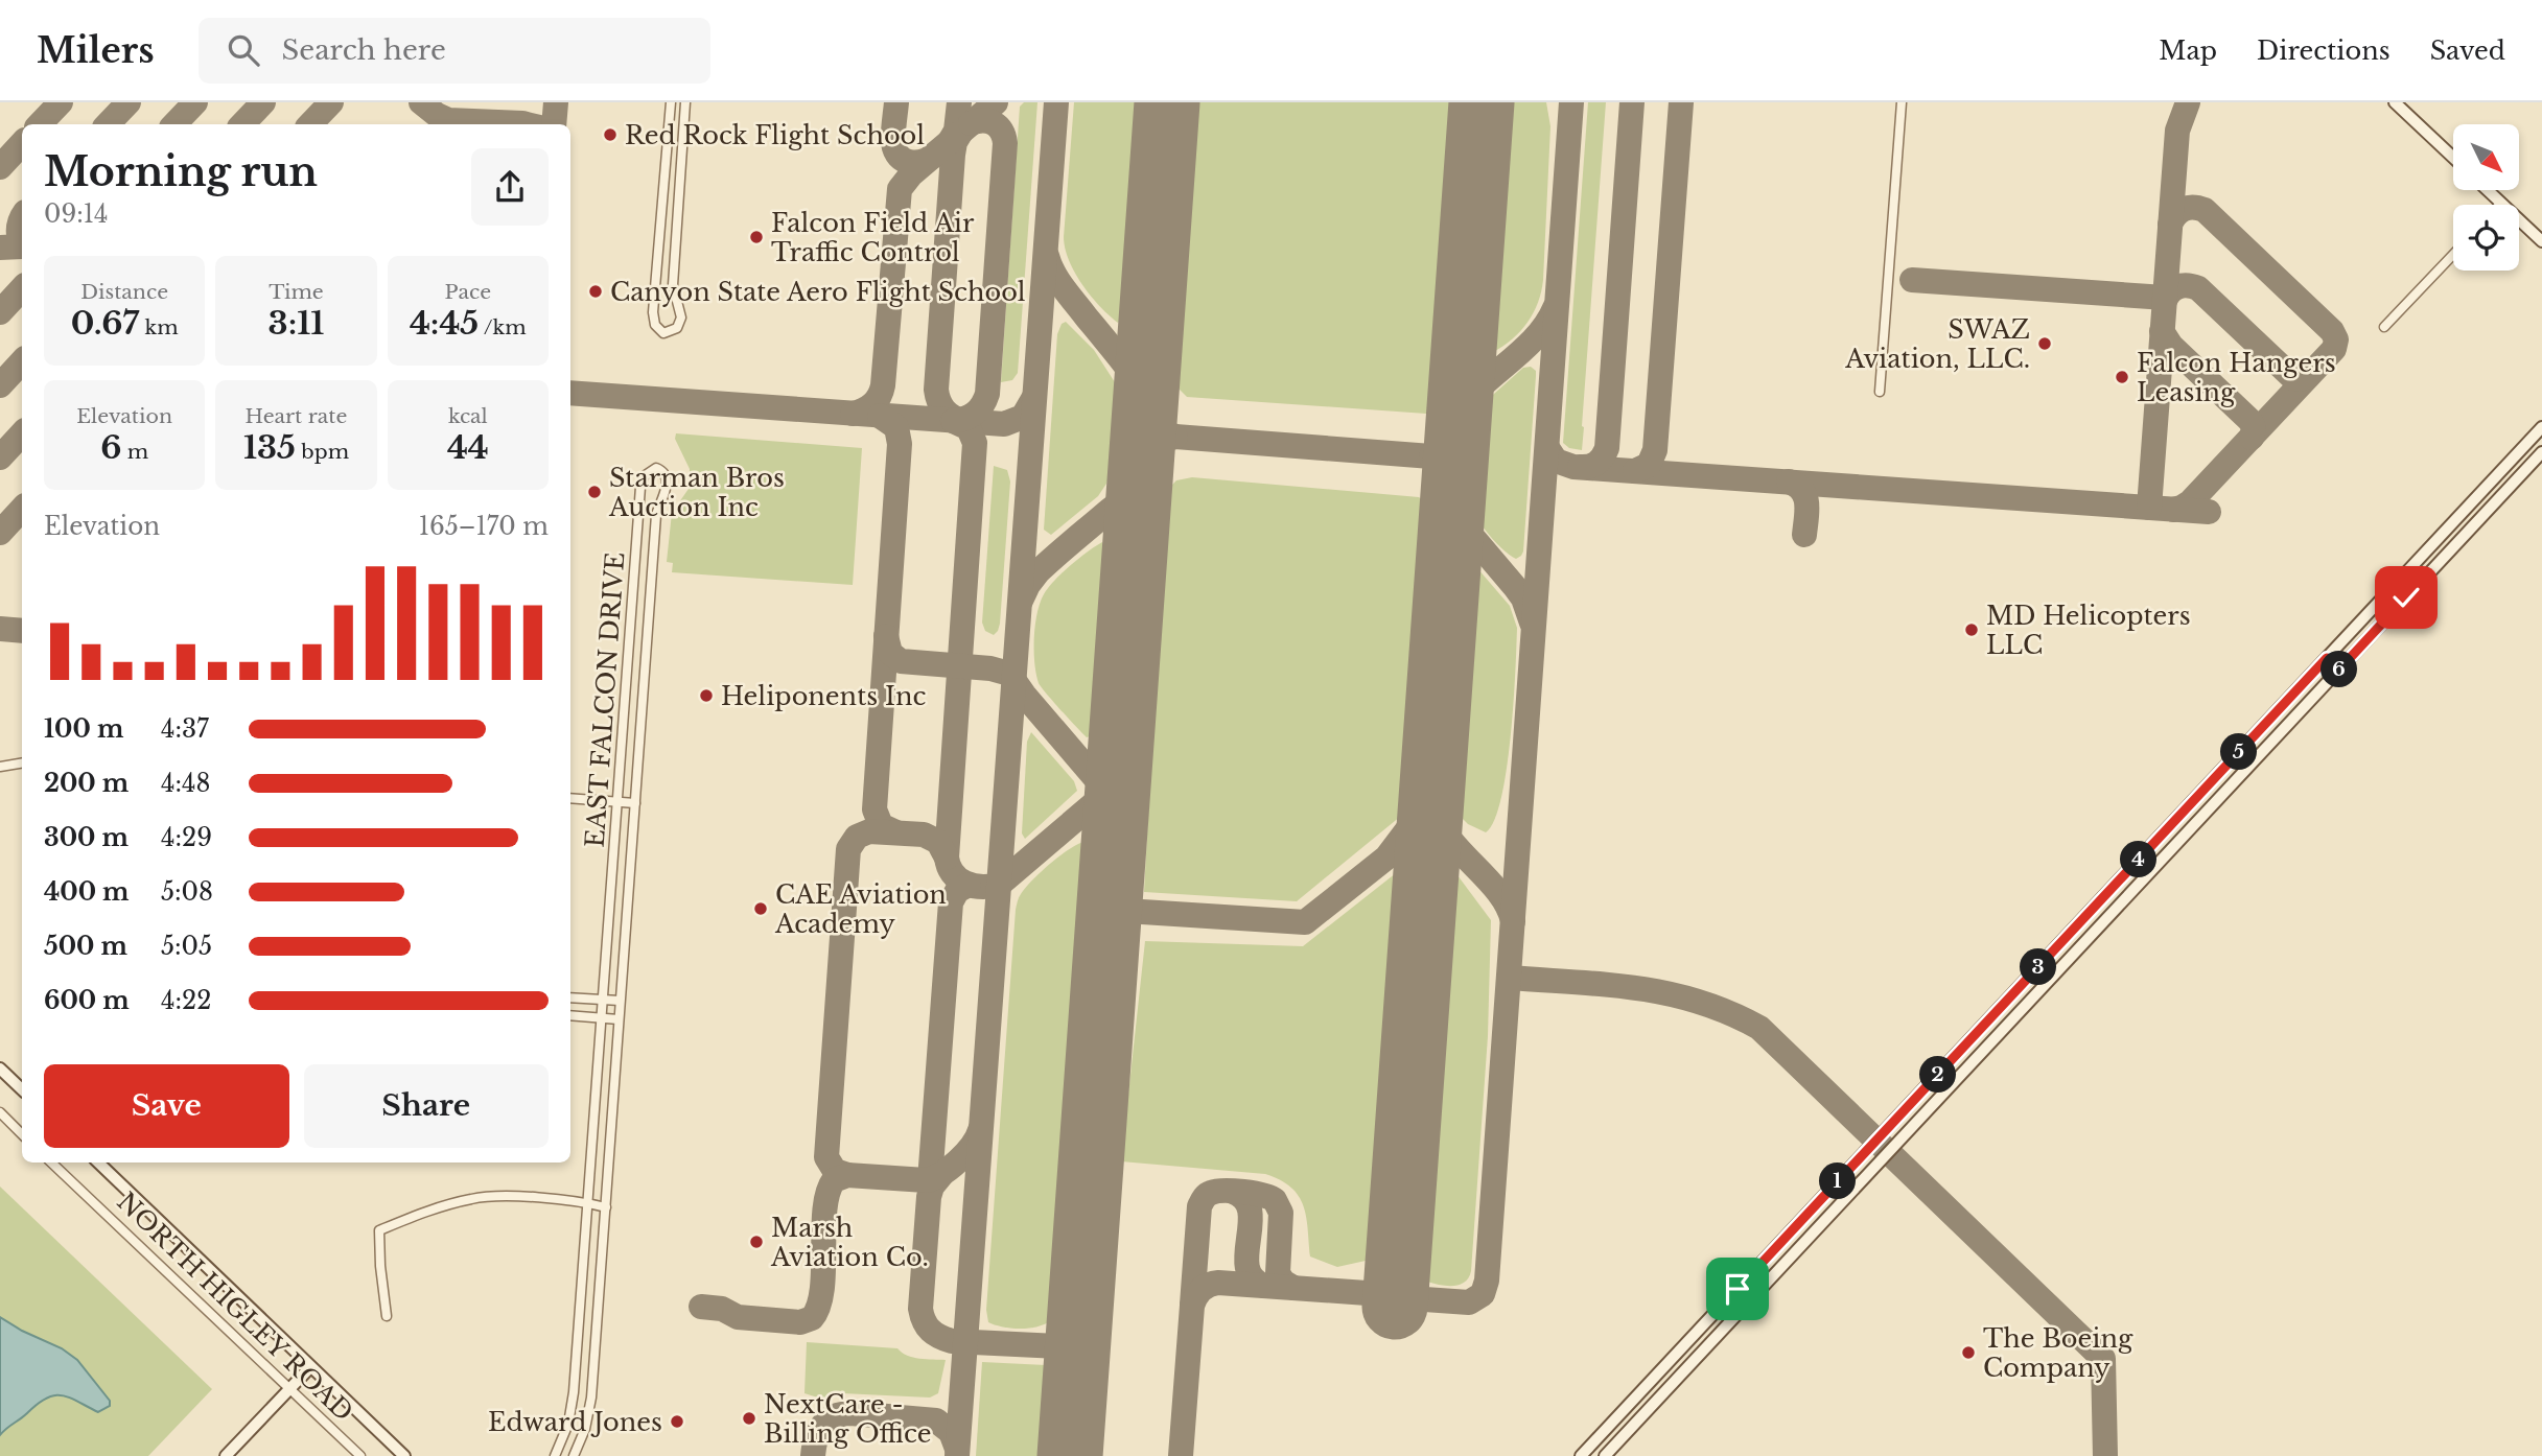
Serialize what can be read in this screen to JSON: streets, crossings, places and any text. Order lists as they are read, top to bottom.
{
  "streets": {
    "main road": ["NORTH HIGLEY ROAD"],
    "street": ["EAST FALCON DRIVE"]
  },
  "places": [
    "Red Rock Flight School",
    "Falcon Field Air Traffic Control",
    "Canyon State Aero Flight School",
    "SWAZ Aviation, LLC.",
    "Falcon Hangers Leasing",
    "Starman Bros Auction Inc",
    "MD Helicopters LLC",
    "Heliponents Inc",
    "CAE Aviation Academy",
    "Marsh Aviation Co.",
    "The Boeing Company",
    "NextCare - Billing Office",
    "Edward Jones"
  ],
  "north": "bottom right",
  "page": {
    "header": "Milers",
    "search": "Search here",
    "nav": ["Map", "Directions", "Saved"],
    "heading": ["Morning run", "09:14"],
    "stats": [
      ["Distance", "0.67 km"],
      ["Time", "3:11"],
      ["Pace", "4:45 /km"],
      ["Elevation", "6 m"],
      ["Heart rate", "135 bpm"],
      ["kcal", "44"]
    ],
    "chart": ["Elevation", "165–170 m"],
    "pins": [
      "6",
      "5",
      "4",
      "3",
      "2",
      "1"
    ],
    "list": [
      {
        "name": "100 m",
        "note": "4:37"
      },
      {
        "name": "200 m",
        "note": "4:48"
      },
      {
        "name": "300 m",
        "note": "4:29"
      },
      {
        "name": "400 m",
        "note": "5:08"
      },
      {
        "name": "500 m",
        "note": "5:05"
      },
      {
        "name": "600 m",
        "note": "4:22"
      }
    ],
    "buttons": ["Save", "Share"]
  }
}
